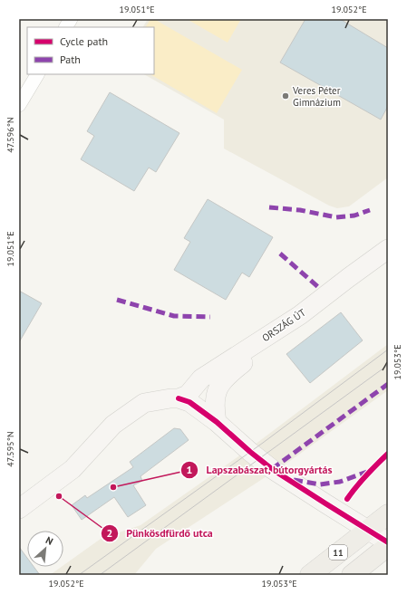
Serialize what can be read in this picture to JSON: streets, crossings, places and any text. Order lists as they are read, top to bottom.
{
  "streets": {
    "main road": ["ORSZÁG ÚT", "11"]
  },
  "places": ["Veres Péter Gimnázium", "Lapszabászat, bútorgyártás", "Pünkösdfürdő utca"],
  "legend": ["Cycle path", "Path"],
  "north": "top right",
  "coordinates": [
    "19.051°E",
    "19.052°E",
    "47.596°N",
    "19.053°E",
    "47.595°N"
  ]
}
